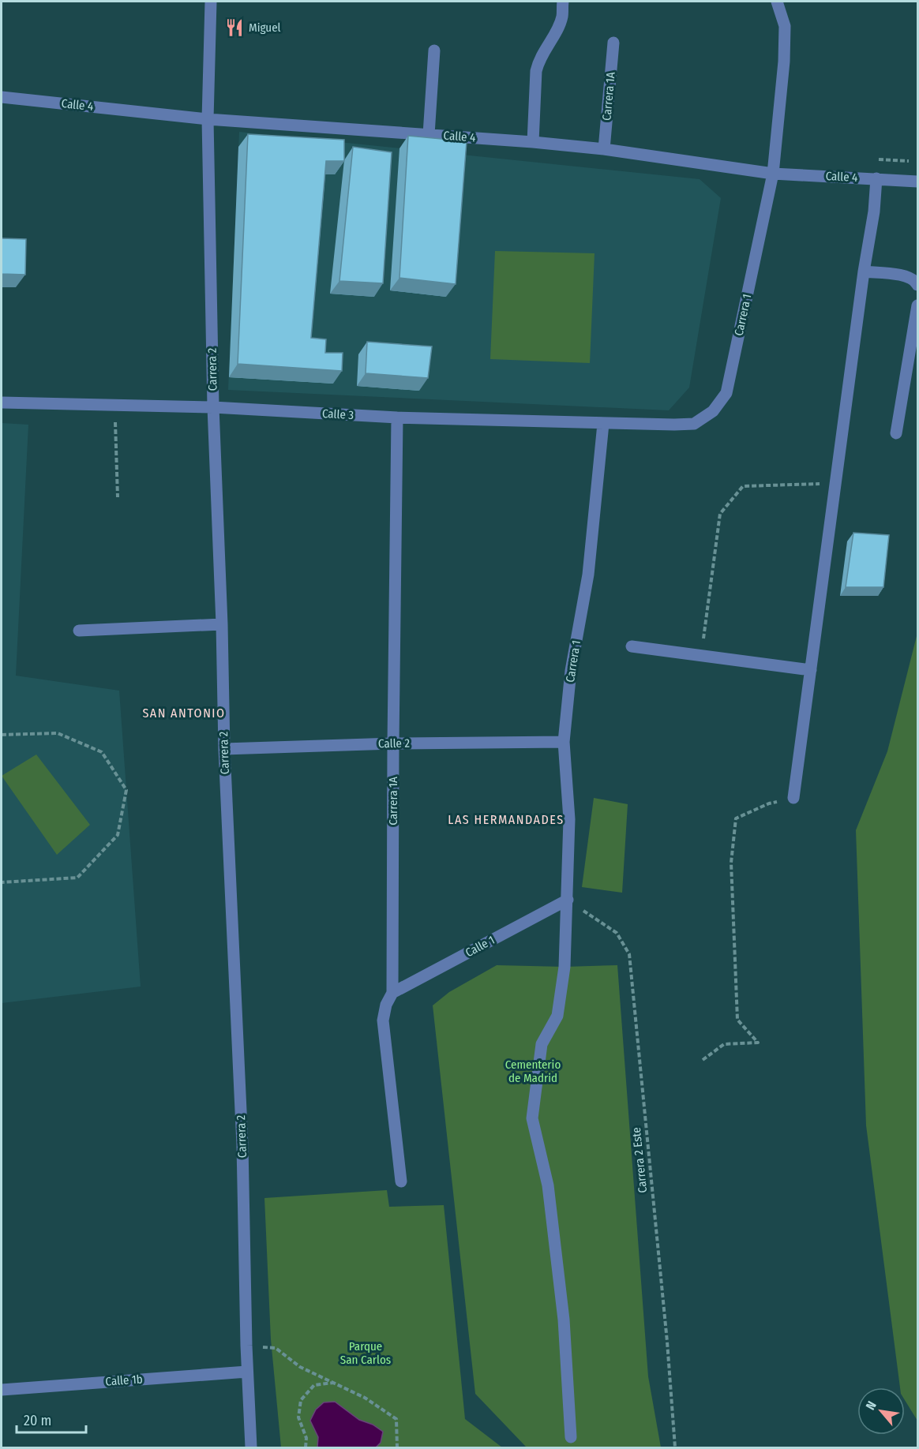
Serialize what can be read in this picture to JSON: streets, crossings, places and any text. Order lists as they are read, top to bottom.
{
  "streets": {
    "street": [
      "Carrera 1A",
      "Calle 4",
      "Carrera 1",
      "Carrera 2",
      "Calle 3",
      "Calle 2",
      "Calle 1",
      "Calle 1b"
    ],
    "path": ["Carrera 2 Este"]
  },
  "crossings": [
    ["Carrera 1A", "Calle 4"],
    ["Carrera 1A", "Calle 3"],
    ["Carrera 1A", "Calle 2"],
    ["Carrera 1A", "Calle 1"],
    ["Calle 4", "Carrera 1"],
    ["Calle 4", "Carrera 2"],
    ["Carrera 1", "Calle 3"],
    ["Carrera 1", "Calle 2"],
    ["Carrera 1", "Calle 1"],
    ["Carrera 1", "Carrera 2 Este"],
    ["Carrera 2", "Calle 3"],
    ["Carrera 2", "Calle 2"],
    ["Carrera 2", "Calle 1b"],
    ["Calle 1", "Carrera 2 Este"]
  ],
  "districts": ["SAN ANTONIO", "LAS HERMANDADES"],
  "parks": ["Cementerio de Madrid", "Parque San Carlos"],
  "places": {
    "restaurant": ["Miguel"]
  },
  "scale_bar": "20 m",
  "north": "top left"
}
